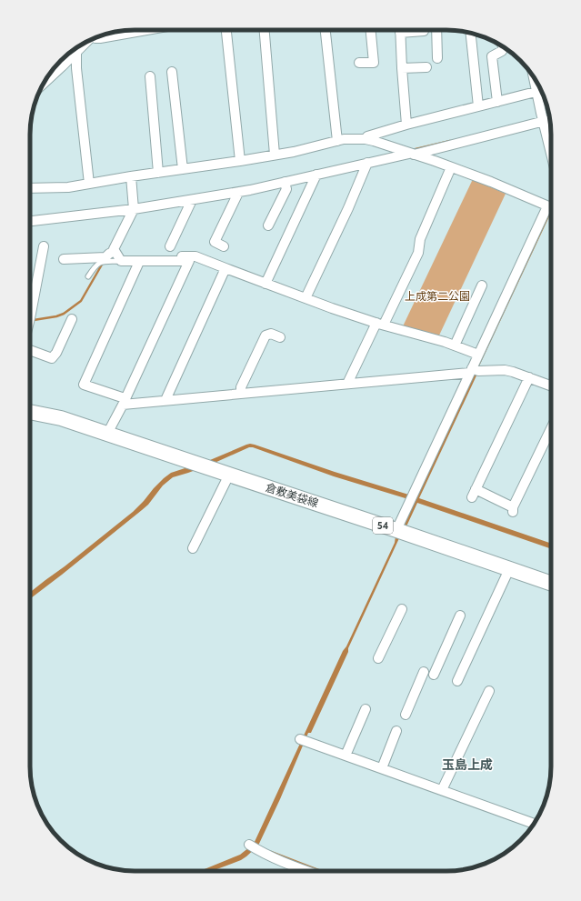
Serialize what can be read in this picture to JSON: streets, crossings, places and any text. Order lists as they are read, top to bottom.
{
  "streets": {
    "main road": ["倉敷美袋線", "54"]
  },
  "districts": ["玉島上成"],
  "parks": ["上成第二公園"]
}
